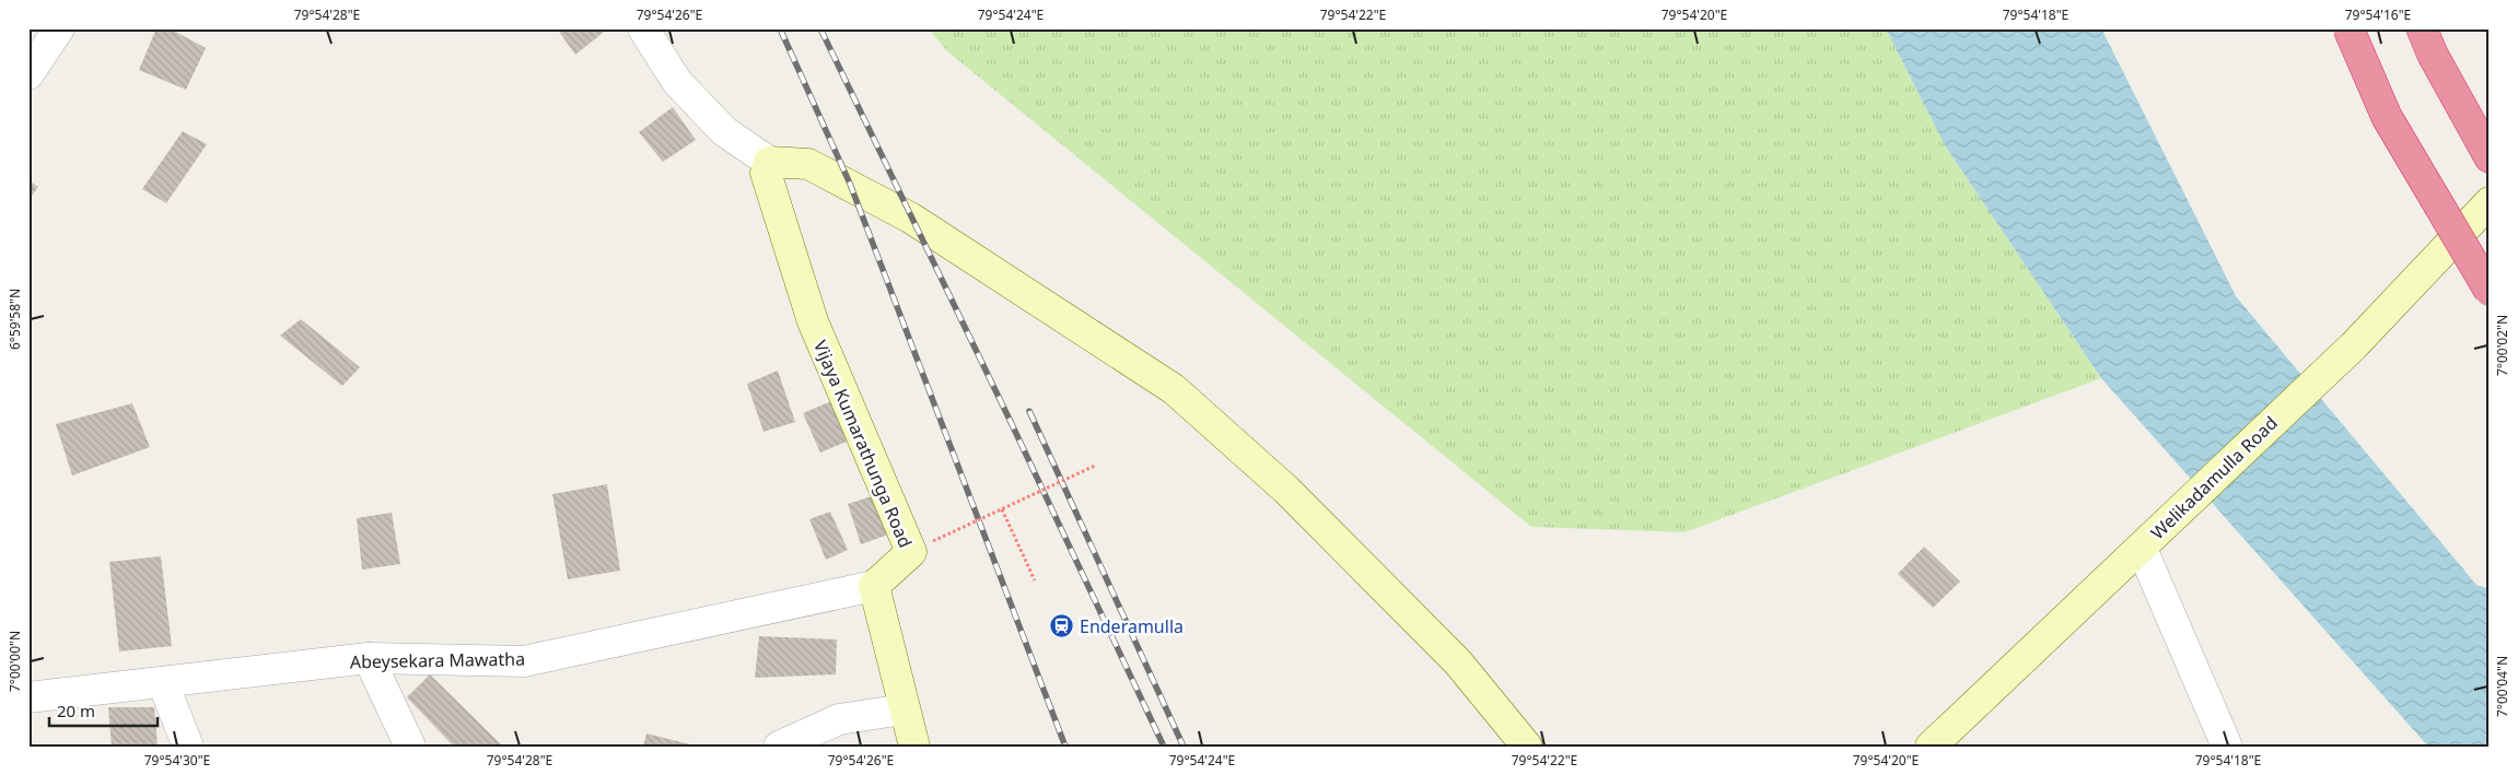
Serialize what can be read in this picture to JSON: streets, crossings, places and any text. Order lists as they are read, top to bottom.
{
  "streets": {
    "street": ["Vijaya Kumarathunga Road", "Welikadamulla Road", "Abeysekara Mawatha"]
  },
  "crossings": [
    ["Vijaya Kumarathunga Road", "Abeysekara Mawatha"]
  ],
  "places": {
    "station": ["Enderamulla"]
  },
  "scale_bar": "20 m",
  "coordinates": [
    "79°54'28\"E",
    "79°54'26\"E",
    "79°54'24\"E",
    "79°54'22\"E",
    "79°54'20\"E",
    "79°54'18\"E",
    "79°54'16\"E",
    "6°59'58\"N",
    "7°00'02\"N",
    "7°00'00\"N",
    "7°00'04\"N",
    "79°54'30\"E"
  ]
}
